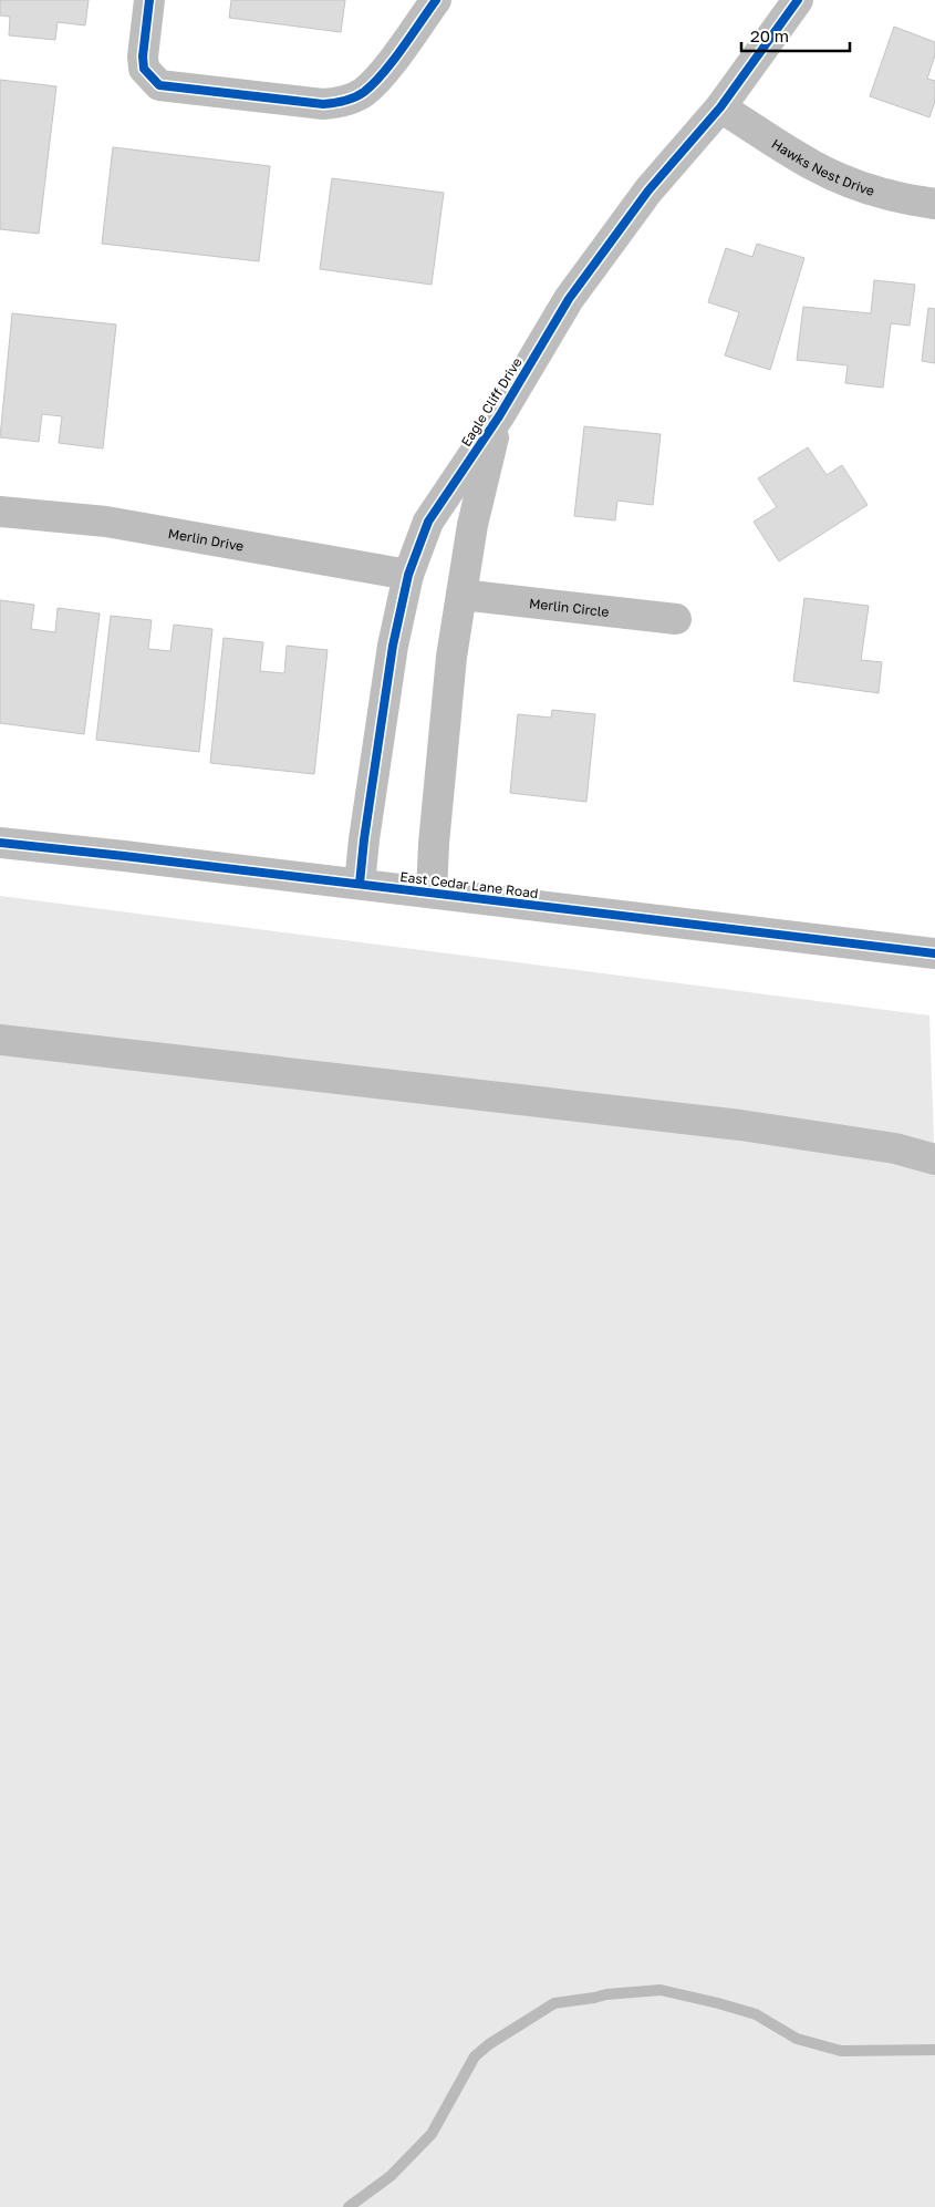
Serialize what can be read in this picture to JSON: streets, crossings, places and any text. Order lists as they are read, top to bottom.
{
  "streets": {
    "street": [
      "Hawks Nest Drive",
      "Eagle Cliff Drive",
      "Merlin Drive",
      "Merlin Circle",
      "East Cedar Lane Road"
    ]
  },
  "crossings": [
    ["Hawks Nest Drive", "Eagle Cliff Drive"],
    ["Eagle Cliff Drive", "Merlin Drive"],
    ["Eagle Cliff Drive", "Merlin Circle"],
    ["Eagle Cliff Drive", "East Cedar Lane Road"]
  ],
  "scale_bar": "20 m"
}
